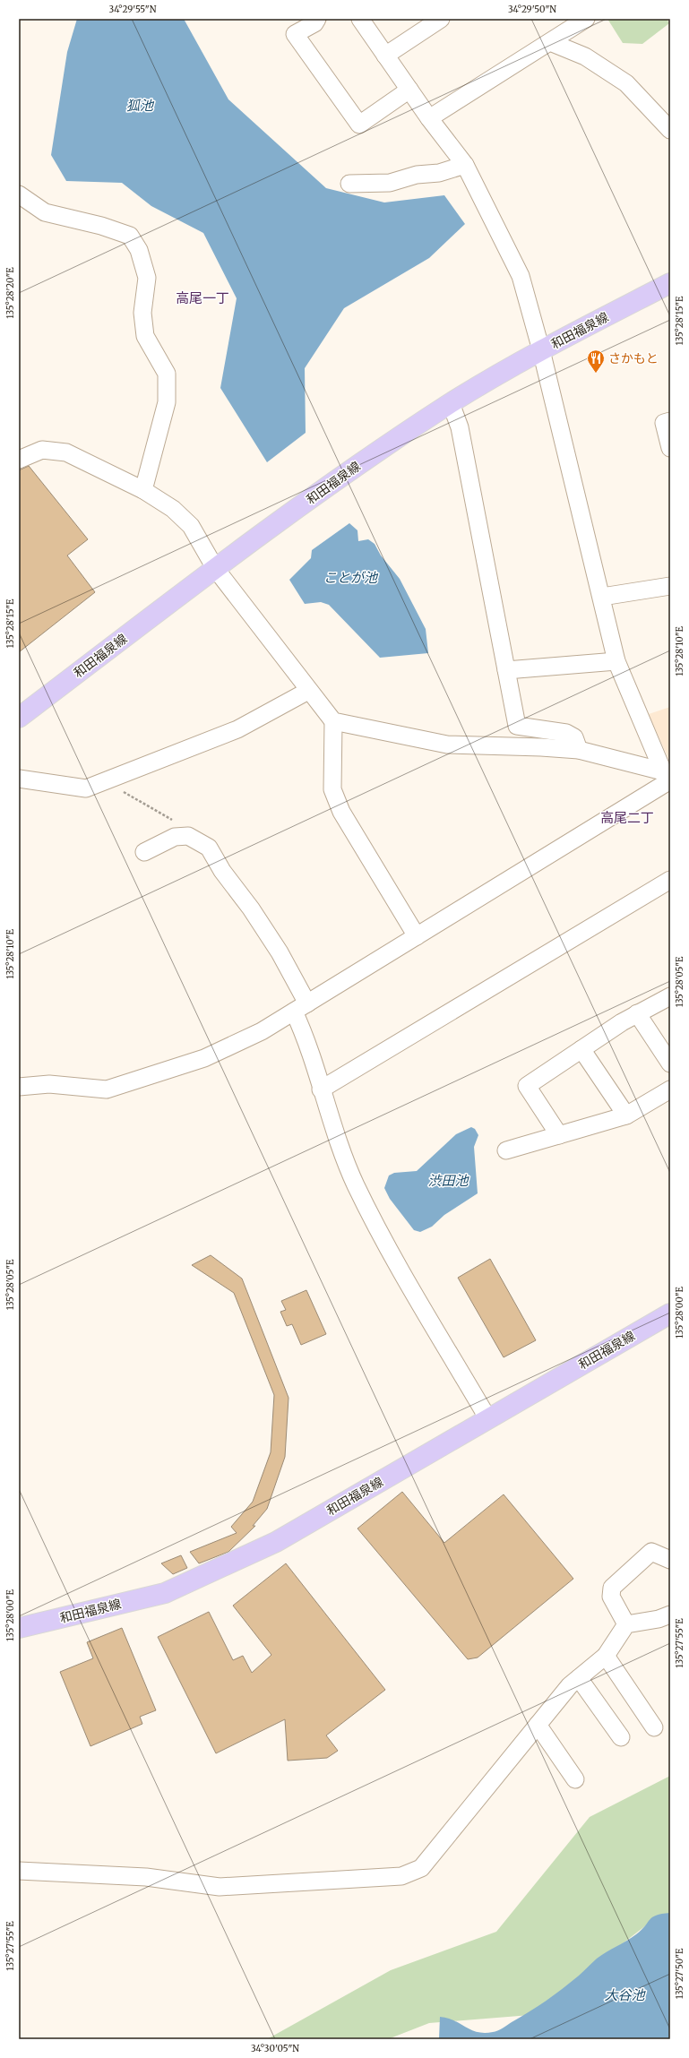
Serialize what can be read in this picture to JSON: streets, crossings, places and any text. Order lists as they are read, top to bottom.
{
  "streets": {
    "main road": ["和田福泉線"]
  },
  "districts": ["高尾一丁", "高尾二丁"],
  "water": [
    "狐池",
    "ことが池",
    "渋田池",
    "大谷池"
  ],
  "places": {
    "restaurant": ["さかもと"]
  },
  "coordinates": [
    "34°29'55\"N",
    "34°29'50\"N",
    "135°28'20\"E",
    "135°28'15\"E",
    "135°28'10\"E",
    "135°28'05\"E",
    "135°28'00\"E",
    "135°27'55\"E",
    "135°27'50\"E",
    "34°30'05\"N"
  ]
}
